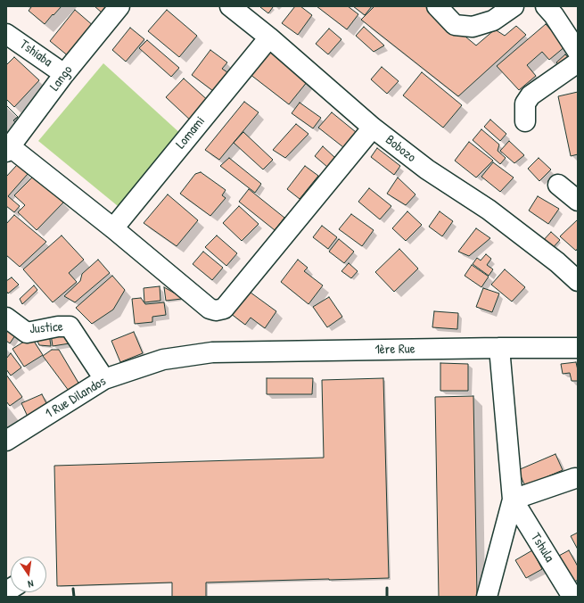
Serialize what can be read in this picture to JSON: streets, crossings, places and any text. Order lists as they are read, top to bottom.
{
  "streets": {
    "street": [
      "Tshiaba",
      "Lango",
      "Lomami",
      "Bobozo",
      "Justice",
      "1ère Rue",
      "1 Rue Dilandos",
      "Tshula"
    ]
  },
  "crossings": [
    ["Tshiaba", "Lango"],
    ["Lomami", "Bobozo"],
    ["Justice", "1 Rue Dilandos"],
    ["1ère Rue", "1 Rue Dilandos"]
  ],
  "north": "bottom"
}
